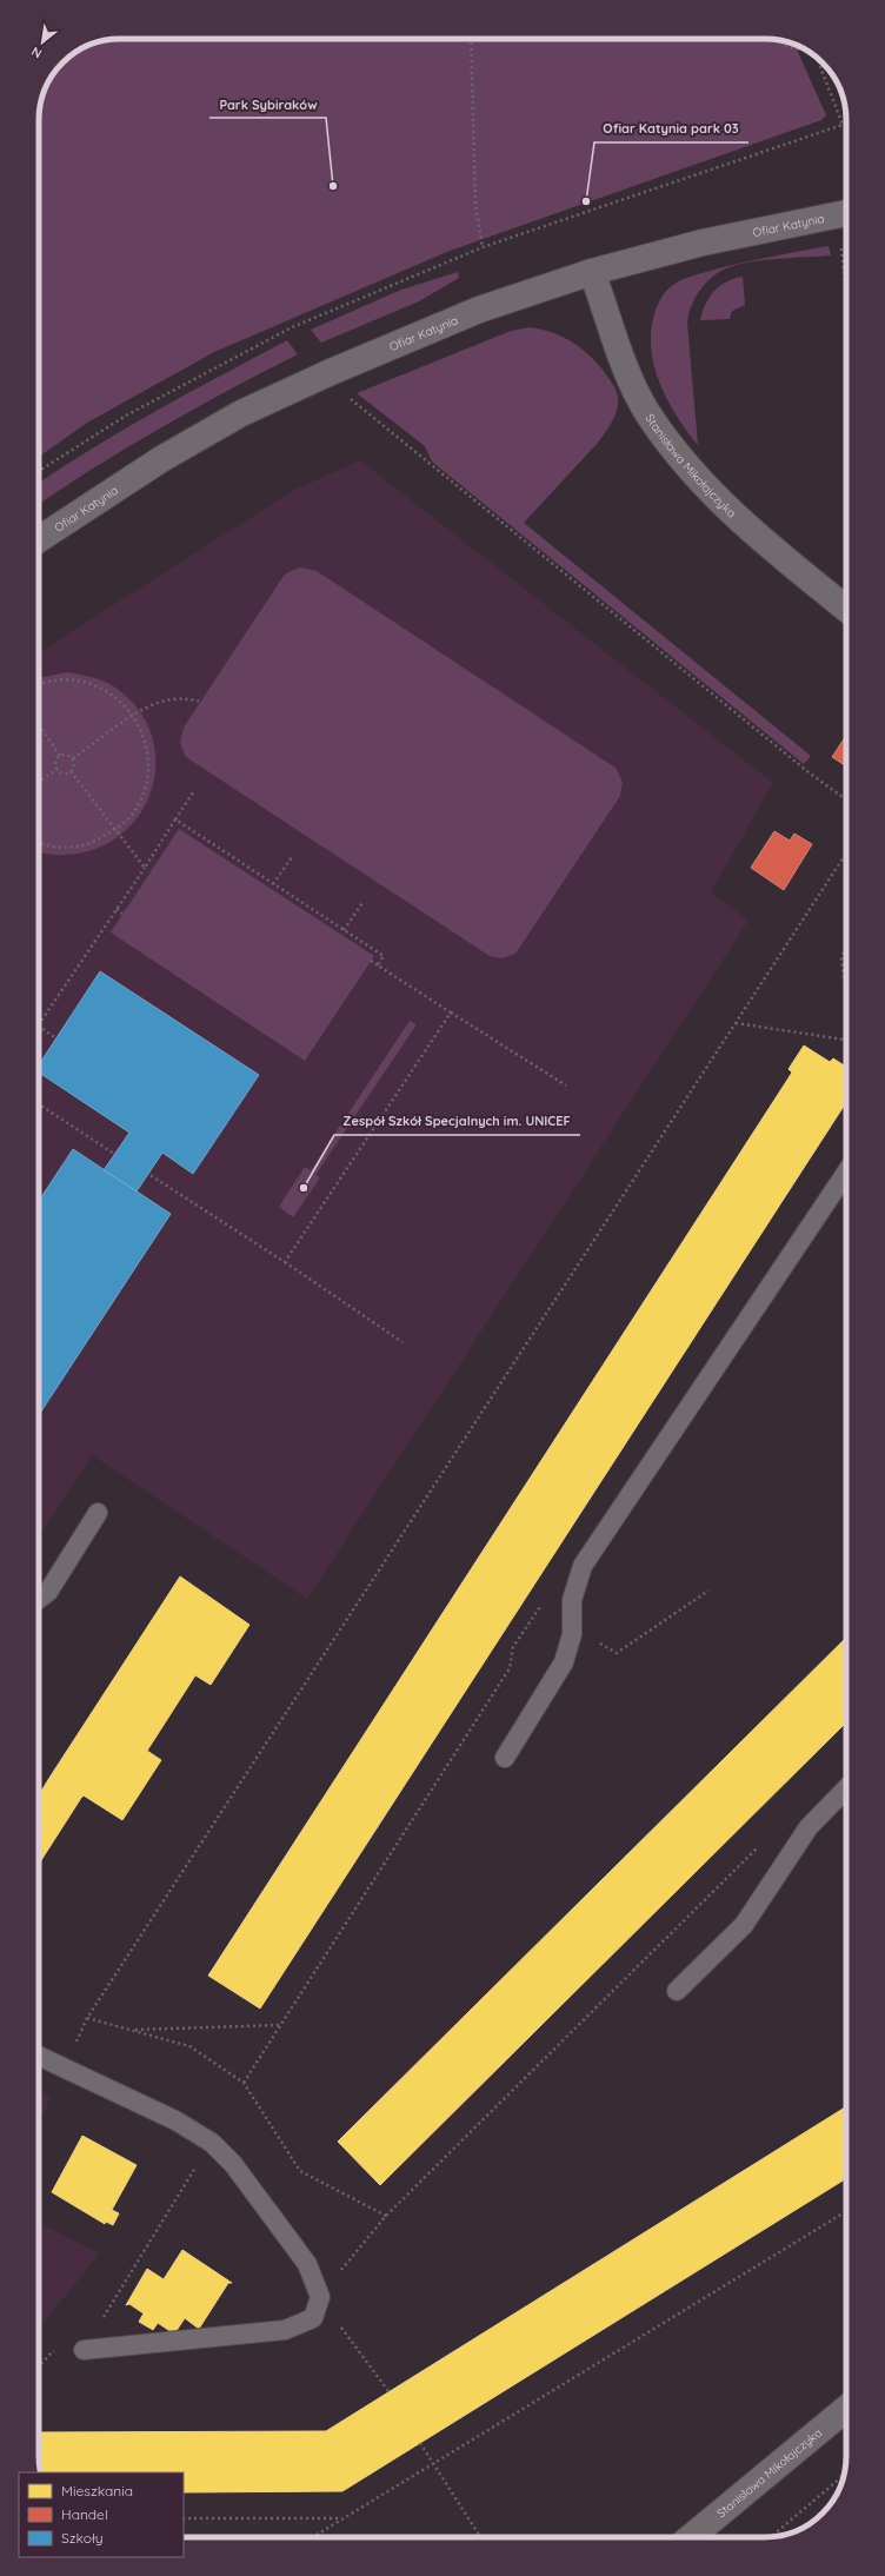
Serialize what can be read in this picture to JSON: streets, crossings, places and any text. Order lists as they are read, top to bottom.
{
  "streets": {
    "street": ["Ofiar Katynia", "Stanisława Mikołajczyka"]
  },
  "crossings": [
    ["Ofiar Katynia", "Stanisława Mikołajczyka"]
  ],
  "places": ["Park Sybiraków", "Ofiar Katynia park 03", "Zespół Szkół Specjalnych im. UNICEF"],
  "legend": ["Mieszkania", "Handel", "Szkoły"],
  "north": "bottom left"
}
